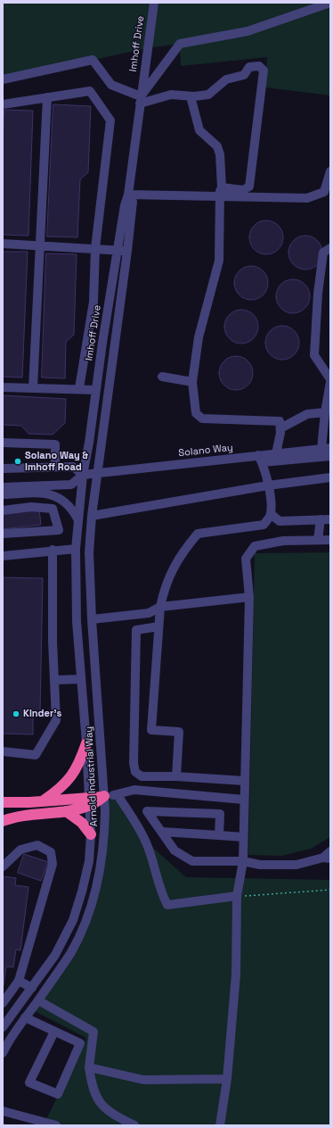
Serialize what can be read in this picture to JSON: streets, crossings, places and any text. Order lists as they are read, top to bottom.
{
  "streets": {
    "street": ["Imhoff Drive", "Solano Way", "Arnold Industrial Way"]
  },
  "crossings": [
    ["Imhoff Drive", "Solano Way"],
    ["Imhoff Drive", "Arnold Industrial Way"],
    ["Solano Way", "Arnold Industrial Way"]
  ],
  "places": ["Solano Way & Imhoff Road", "Kinder's"]
}
